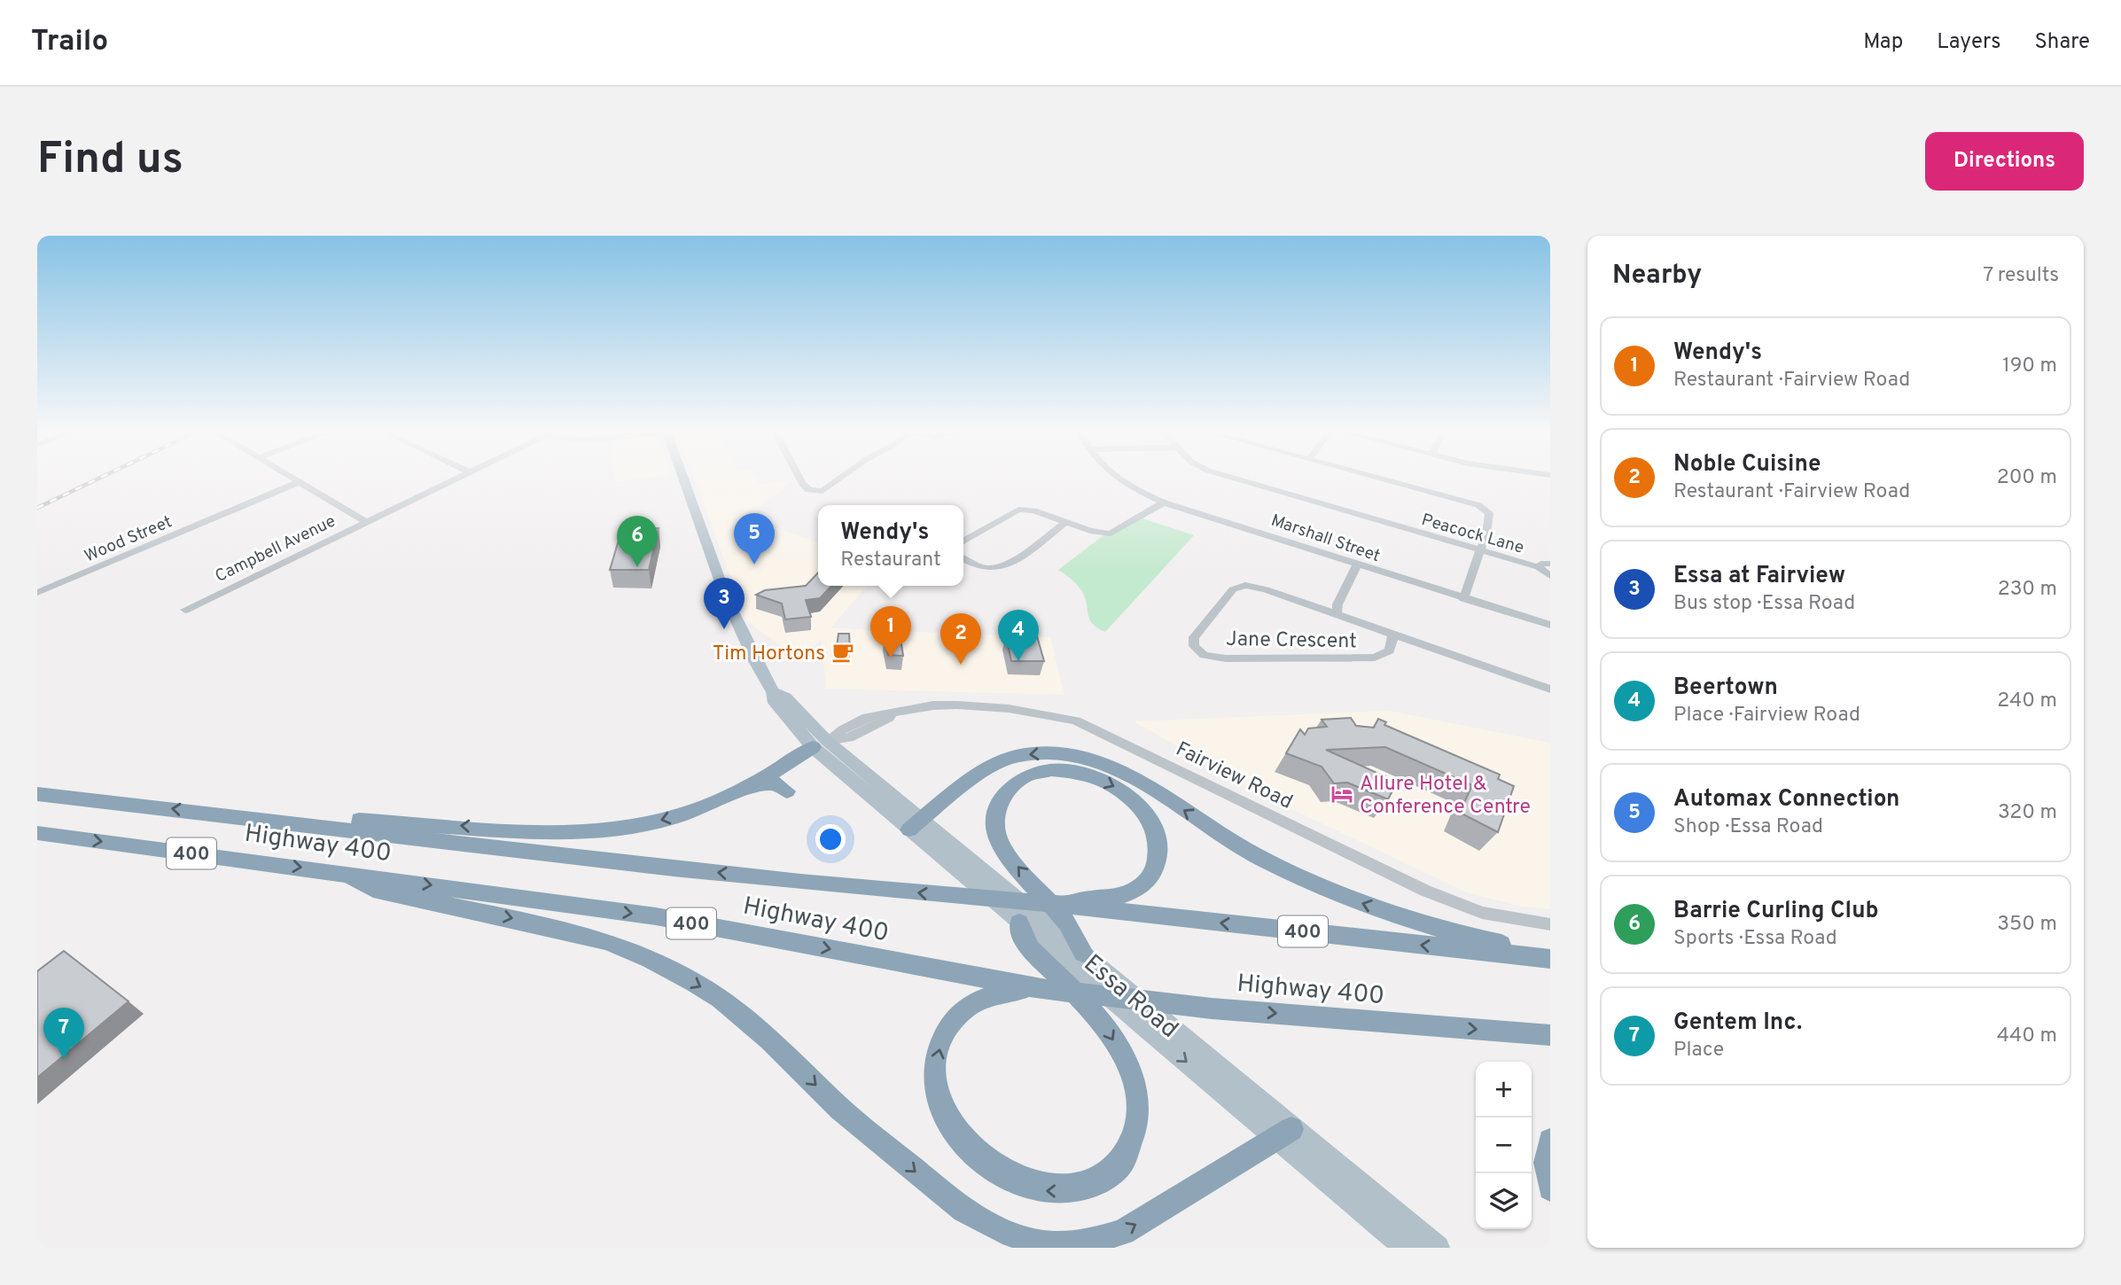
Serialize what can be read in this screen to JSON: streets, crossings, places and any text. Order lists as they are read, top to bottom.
{
  "streets": {
    "highway": ["Highway 400", "400"],
    "main road": ["Essa Road"],
    "street": [
      "Peacock Lane",
      "Marshall Street",
      "Wood Street",
      "Campbell Avenue",
      "Jane Crescent",
      "Fairview Road"
    ]
  },
  "crossings": [
    ["Fairview Road", "Essa Road"]
  ],
  "places": {
    "cafe": ["Tim Hortons"],
    "hotel": ["Allure Hotel & Conference Centre"]
  },
  "page": {
    "header": "Trailo",
    "nav": ["Map", "Layers", "Share"],
    "buttons": "Directions",
    "title": "Find us",
    "heading": ["Nearby", "7 results"],
    "list": [
      {
        "mark": "1",
        "name": "Wendy's",
        "note": "Restaurant · Fairview Road",
        "value": "190 m"
      },
      {
        "mark": "2",
        "name": "Noble Cuisine",
        "note": "Restaurant · Fairview Road",
        "value": "200 m"
      },
      {
        "mark": "3",
        "name": "Essa at Fairview",
        "note": "Bus stop · Essa Road",
        "value": "230 m"
      },
      {
        "mark": "4",
        "name": "Beertown",
        "note": "Place · Fairview Road",
        "value": "240 m"
      },
      {
        "mark": "5",
        "name": "Automax Connection",
        "note": "Shop · Essa Road",
        "value": "320 m"
      },
      {
        "mark": "6",
        "name": "Barrie Curling Club",
        "note": "Sports · Essa Road",
        "value": "350 m"
      },
      {
        "mark": "7",
        "name": "Gentem Inc.",
        "note": "Place",
        "value": "440 m"
      }
    ],
    "popup": ["Wendy's", "Restaurant"],
    "pins": [
      "5",
      "6",
      "3",
      "1",
      "4",
      "2",
      "7"
    ],
    "map_buttons": ["+", "−"]
  }
}
